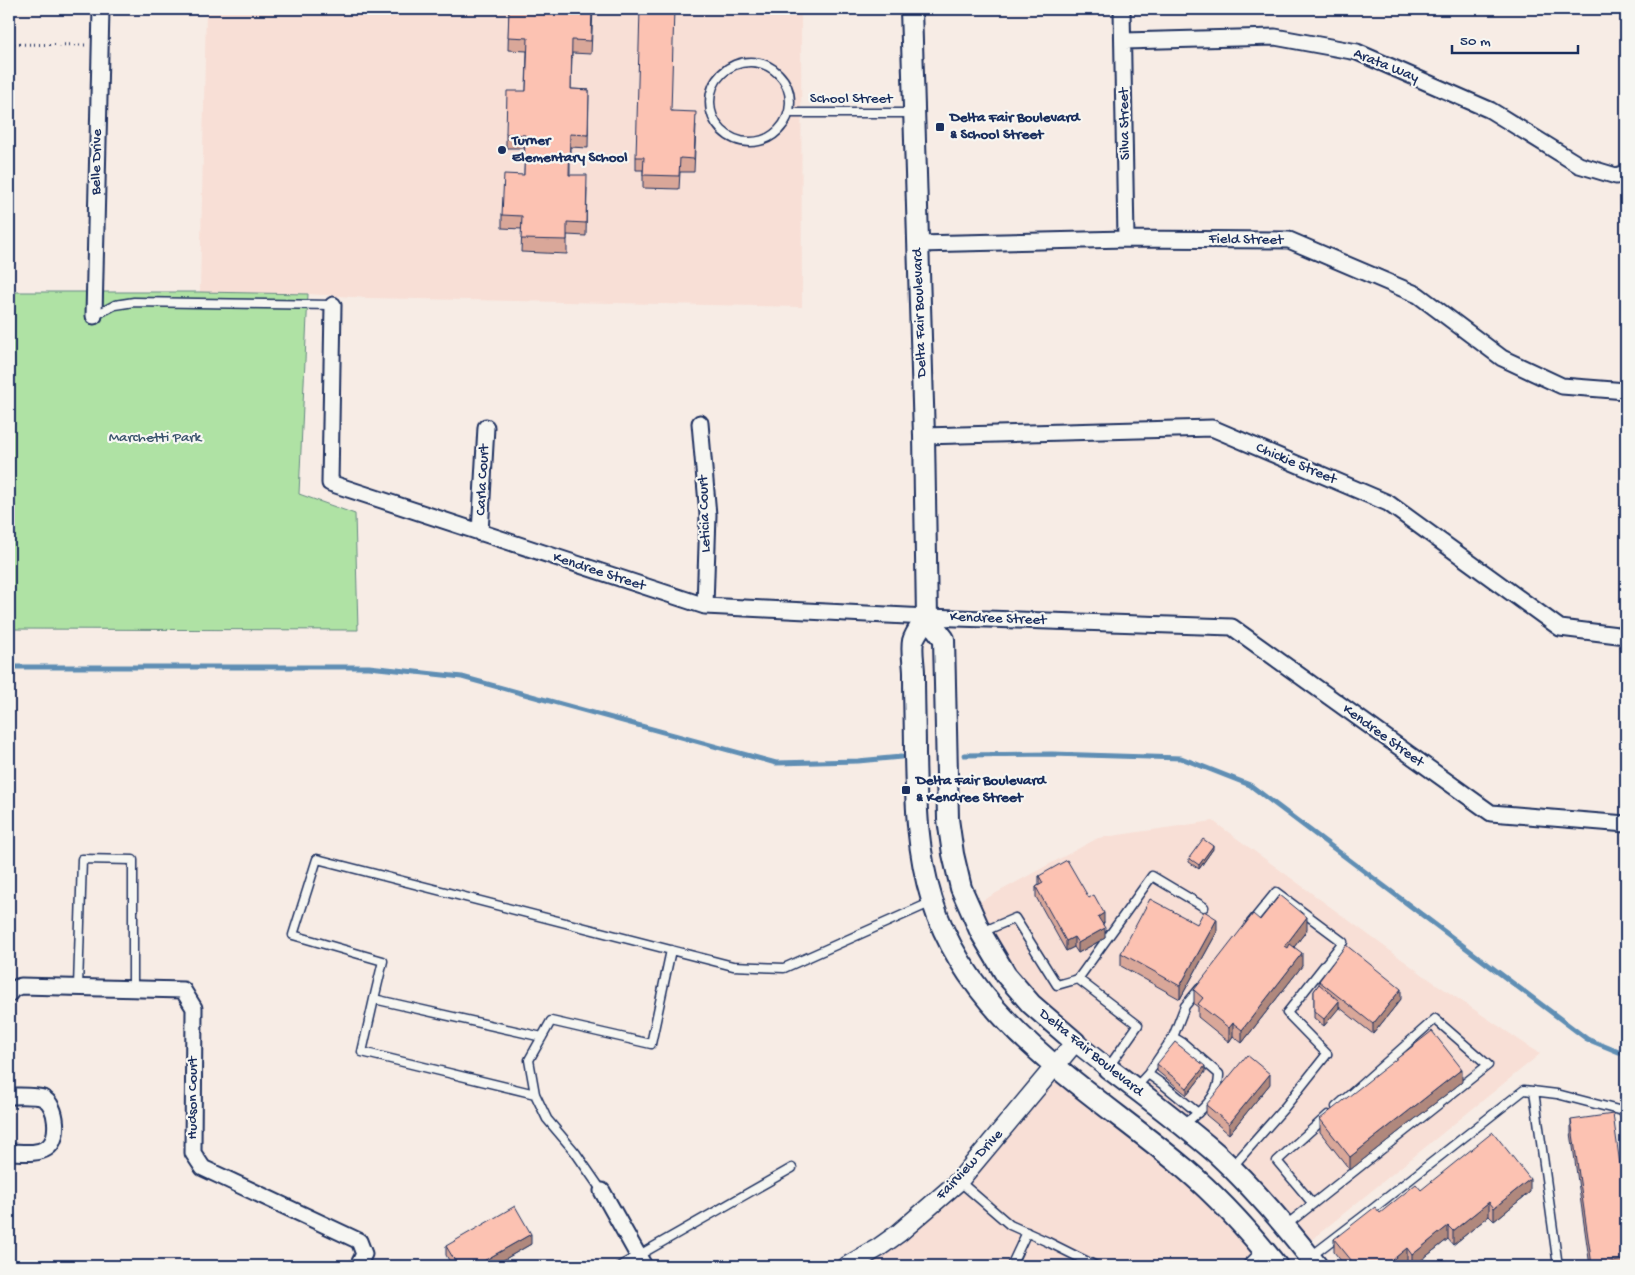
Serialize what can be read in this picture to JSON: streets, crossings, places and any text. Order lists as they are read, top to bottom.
{
  "streets": {
    "main road": ["Delta Fair Boulevard"],
    "street": [
      "Arata Way",
      "Silva Street",
      "Belle Drive",
      "Field Street",
      "Chickie Street",
      "Carla Court",
      "Leticia Court",
      "Kendree Street",
      "Hudson Court",
      "Fairview Drive"
    ],
    "lane": ["School Street"]
  },
  "crossings": [
    ["Arata Way", "Silva Street"],
    ["School Street", "Delta Fair Boulevard"],
    ["Silva Street", "Field Street"],
    ["Field Street", "Delta Fair Boulevard"],
    ["Delta Fair Boulevard", "Chickie Street"],
    ["Delta Fair Boulevard", "Kendree Street"],
    ["Delta Fair Boulevard", "Fairview Drive"],
    ["Carla Court", "Kendree Street"],
    ["Leticia Court", "Kendree Street"]
  ],
  "parks": ["Marchetti Park"],
  "places": {
    "transit": ["Delta Fair Boulevard & School Street", "Delta Fair Boulevard & Kendree Street"],
    "other": ["Turner Elementary School"]
  },
  "scale_bar": "50 m"
}
